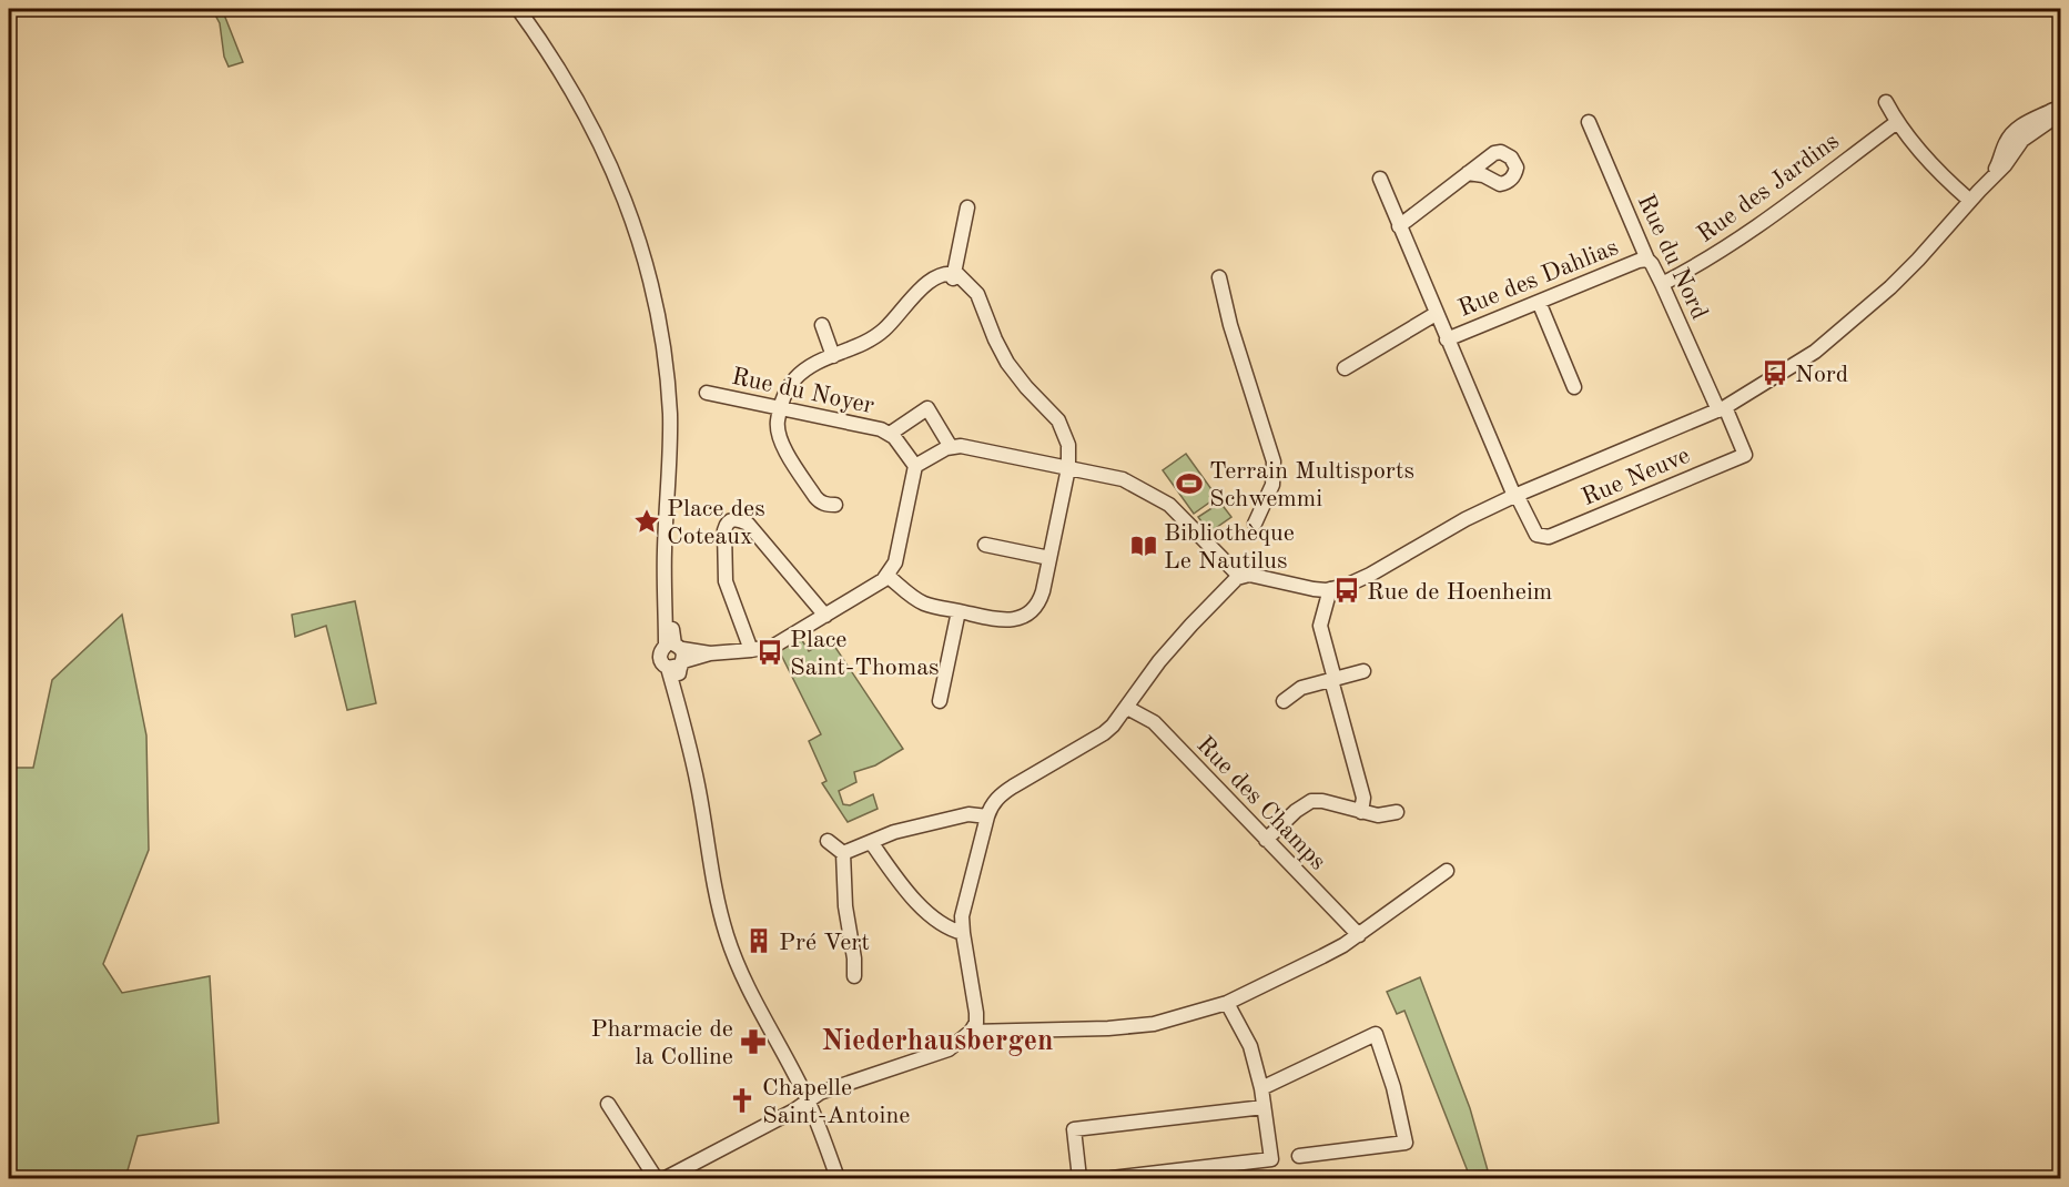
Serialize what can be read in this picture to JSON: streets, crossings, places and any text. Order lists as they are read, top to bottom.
{
  "streets": {
    "street": [
      "Rue des Jardins",
      "Rue du Nord",
      "Rue des Dahlias",
      "Rue du Noyer",
      "Rue Neuve",
      "Rue des Champs"
    ]
  },
  "crossings": [
    ["Rue des Jardins", "Rue du Nord"],
    ["Rue du Nord", "Rue des Dahlias"],
    ["Rue du Nord", "Rue Neuve"]
  ],
  "districts": ["Niederhausbergen"],
  "places": {
    "bus stop": ["Nord", "Rue de Hoenheim", "Place Saint-Thomas"],
    "sports": ["Terrain Multisports Schwemmi"],
    "place": ["Place des Coteaux"],
    "library": ["Bibliothèque Le Nautilus"],
    "building": ["Pré Vert"],
    "pharmacy": ["Pharmacie de la Colline"],
    "church": ["Chapelle Saint-Antoine"]
  }
}
